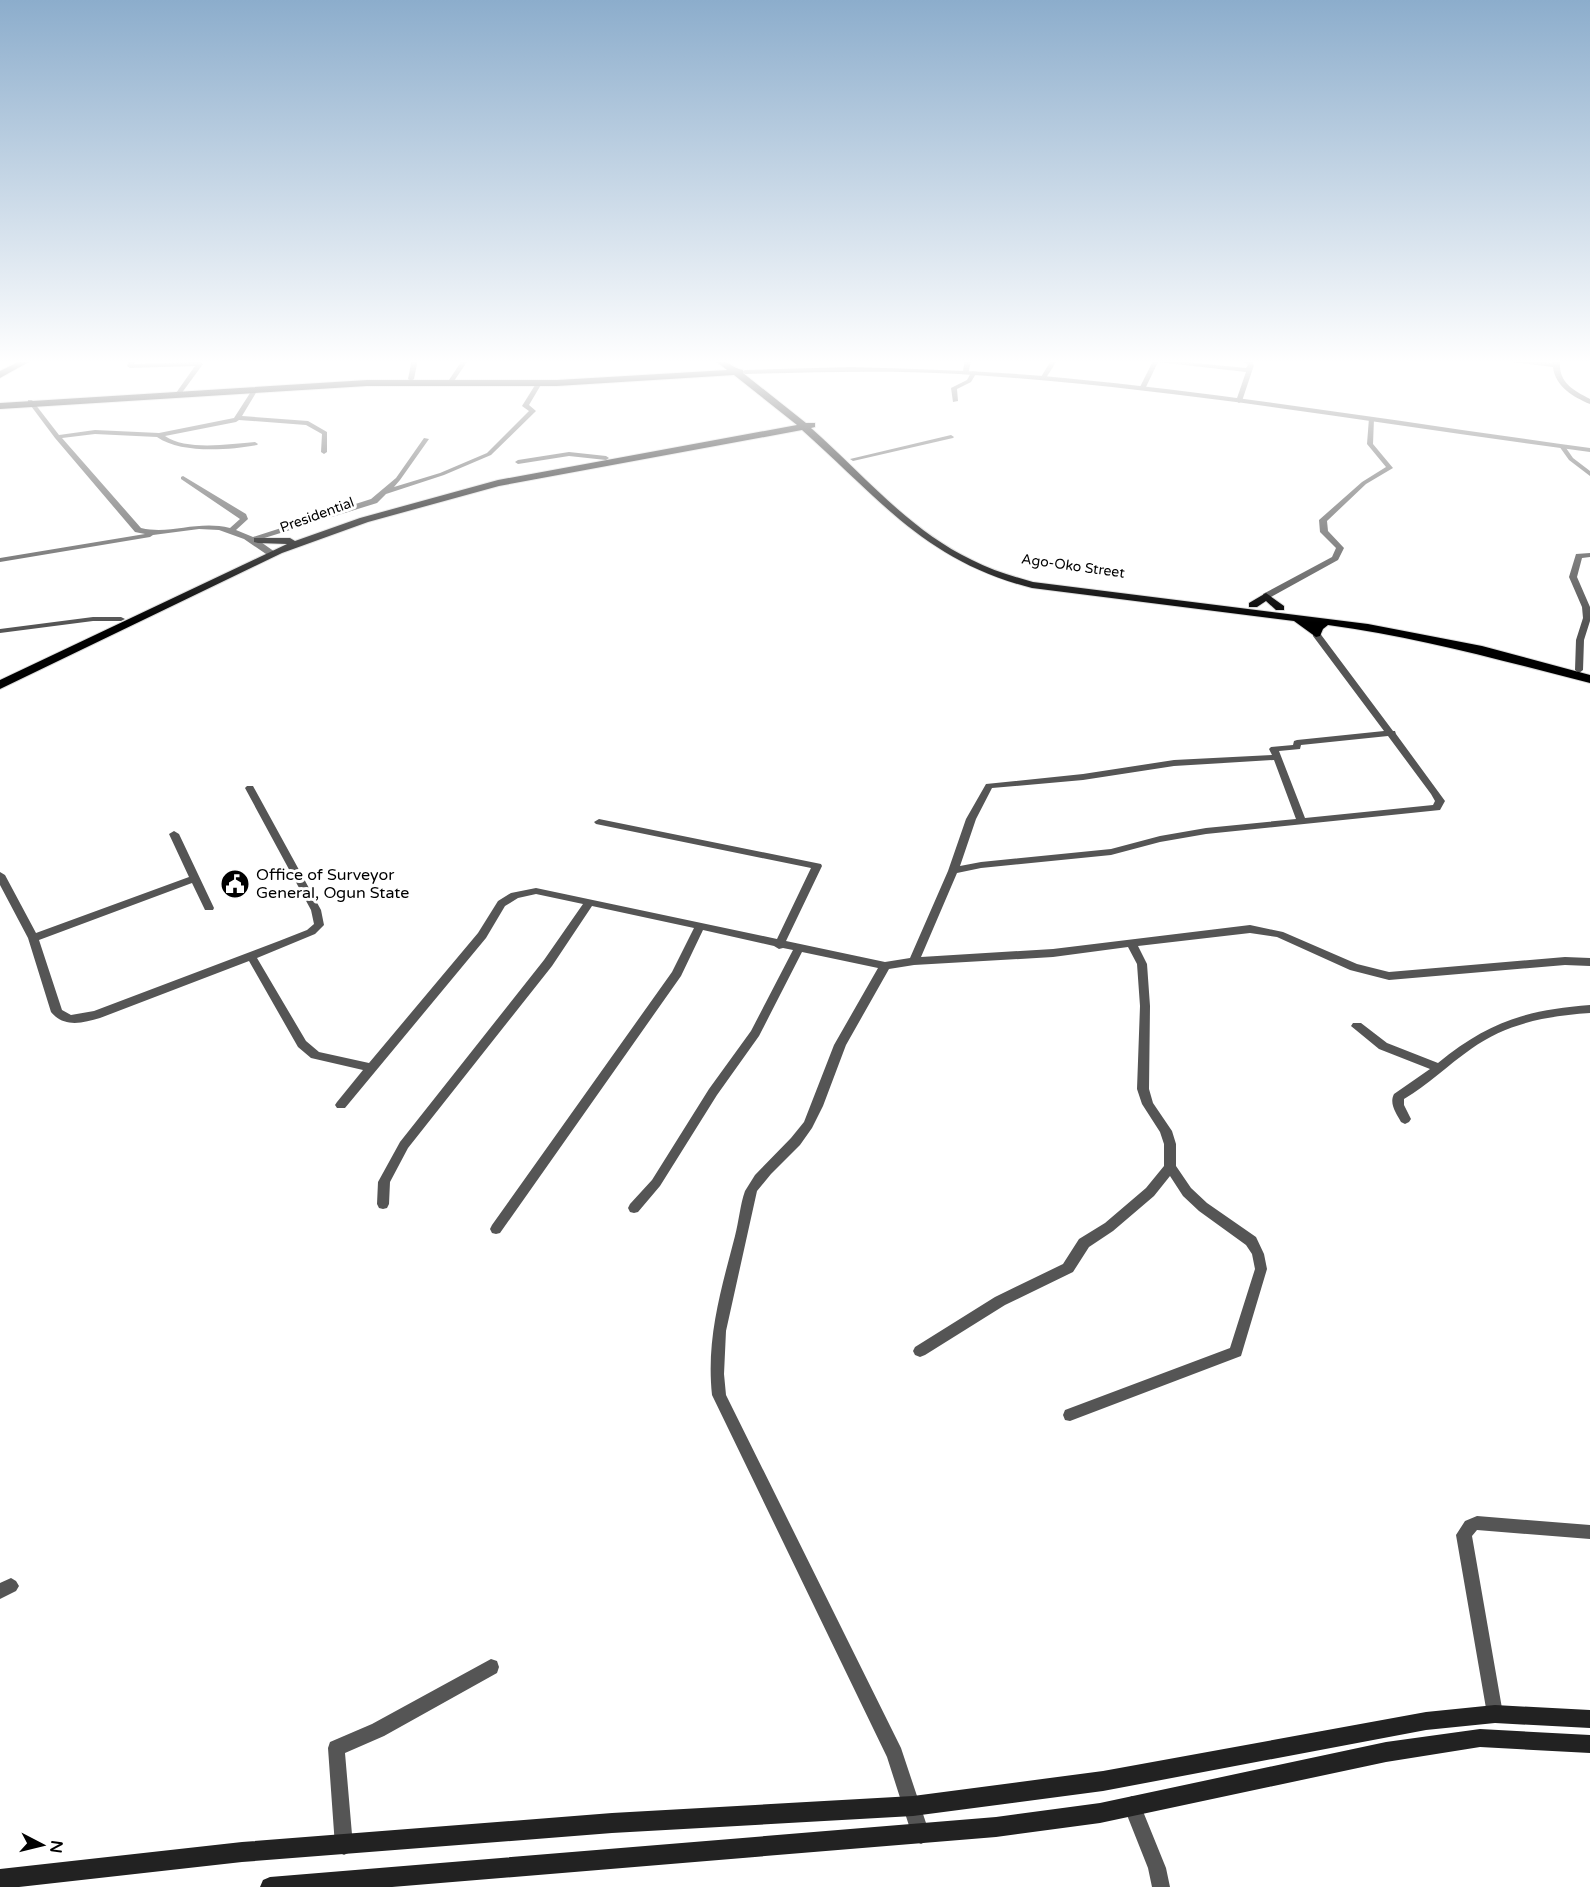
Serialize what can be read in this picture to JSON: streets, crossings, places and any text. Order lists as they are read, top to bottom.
{
  "streets": {
    "main road": ["Presidential", "Ago-Oko Street"]
  },
  "places": {
    "public building": ["Office of Surveyor General, Ogun State"]
  },
  "north": "right"
}
